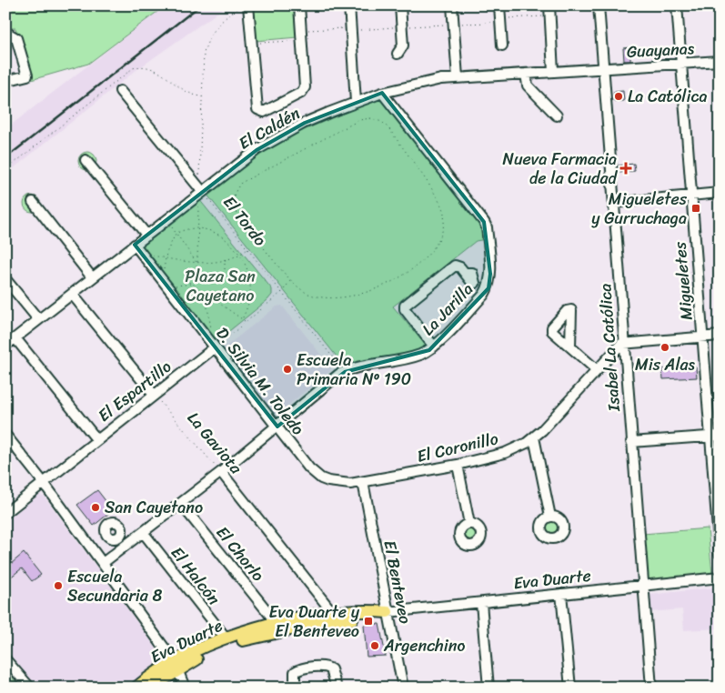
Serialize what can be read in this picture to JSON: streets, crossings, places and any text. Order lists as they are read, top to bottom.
{
  "streets": {
    "main road": ["Eva Duarte"],
    "street": [
      "Guayanas",
      "El Caldén",
      "Migueletes",
      "La Jarilla",
      "Isabel La Católica",
      "D. Silvia M. Toledo",
      "El Espartillo",
      "La Gaviota",
      "El Coronillo",
      "El Chorlo",
      "El Halcón",
      "El Benteveo"
    ],
    "path": ["El Tordo"]
  },
  "crossings": [
    ["Guayanas", "El Caldén"],
    ["Guayanas", "Migueletes"],
    ["Guayanas", "Isabel La Católica"],
    ["El Caldén", "El Tordo"],
    ["El Caldén", "La Jarilla"],
    ["El Caldén", "Isabel La Católica"],
    ["El Caldén", "D. Silvia M. Toledo"],
    ["El Tordo", "La Jarilla"],
    ["La Jarilla", "D. Silvia M. Toledo"],
    ["La Jarilla", "La Gaviota"],
    ["La Jarilla", "El Chorlo"],
    ["La Jarilla", "El Halcón"],
    ["Isabel La Católica", "El Coronillo"],
    ["Isabel La Católica", "Eva Duarte"],
    ["D. Silvia M. Toledo", "El Espartillo"],
    ["D. Silvia M. Toledo", "El Coronillo"],
    ["D. Silvia M. Toledo", "El Benteveo"],
    ["El Espartillo", "La Gaviota"],
    ["La Gaviota", "Eva Duarte"],
    ["El Coronillo", "El Benteveo"],
    ["El Chorlo", "Eva Duarte"],
    ["El Halcón", "Eva Duarte"],
    ["Eva Duarte", "El Benteveo"]
  ],
  "parks": ["Plaza San Cayetano"],
  "places": {
    "other": [
      "La Católica",
      "Mis Alas",
      "Escuela Primaria Nº 190",
      "San Cayetano",
      "Escuela Secundaria 8",
      "Argenchino"
    ],
    "health": ["Nueva Farmacia de la Ciudad"],
    "transit": ["Migueletes y Gurruchaga", "Eva Duarte y El Benteveo"]
  }
}
